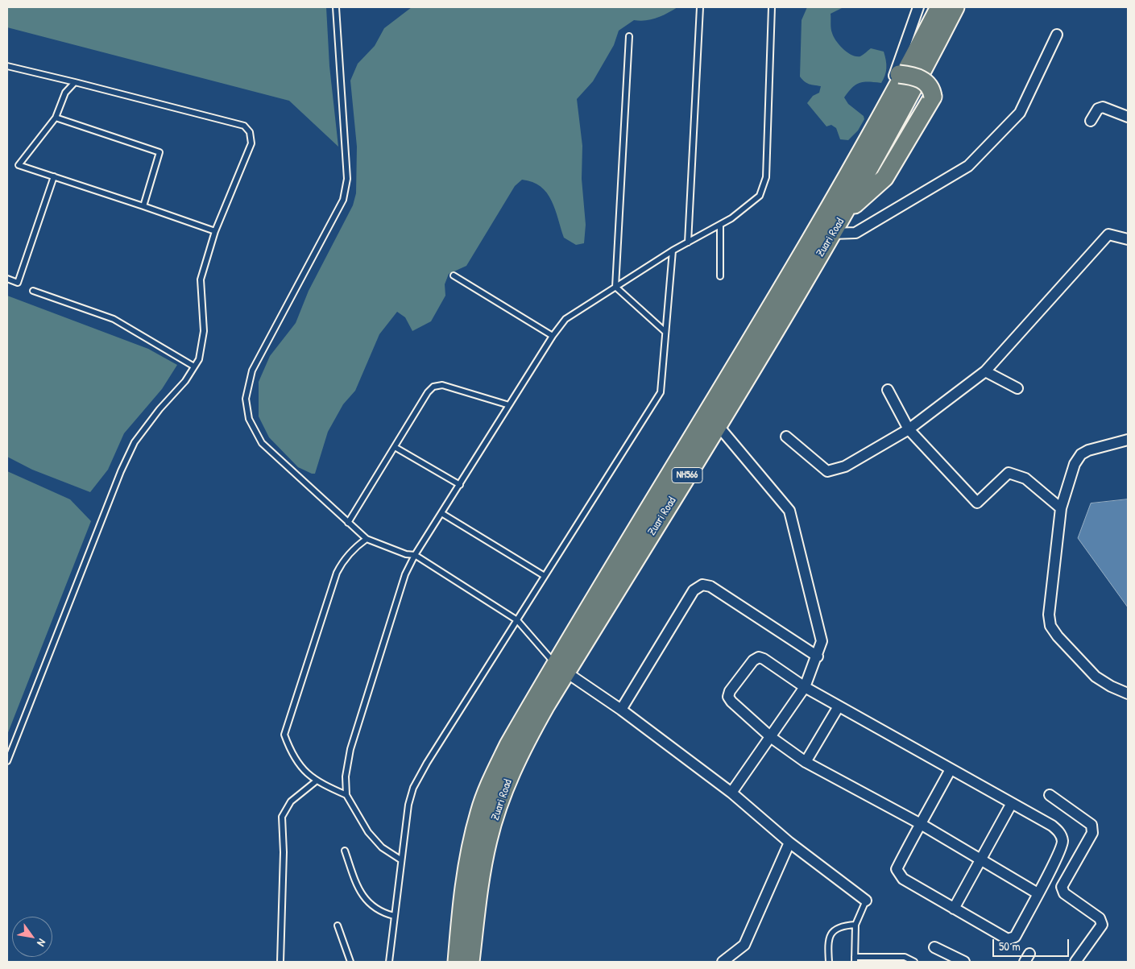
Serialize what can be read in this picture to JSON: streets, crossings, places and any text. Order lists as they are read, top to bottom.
{
  "streets": {
    "highway": ["Zuari Road", "NH566"]
  },
  "scale_bar": "50 m",
  "north": "bottom right"
}
